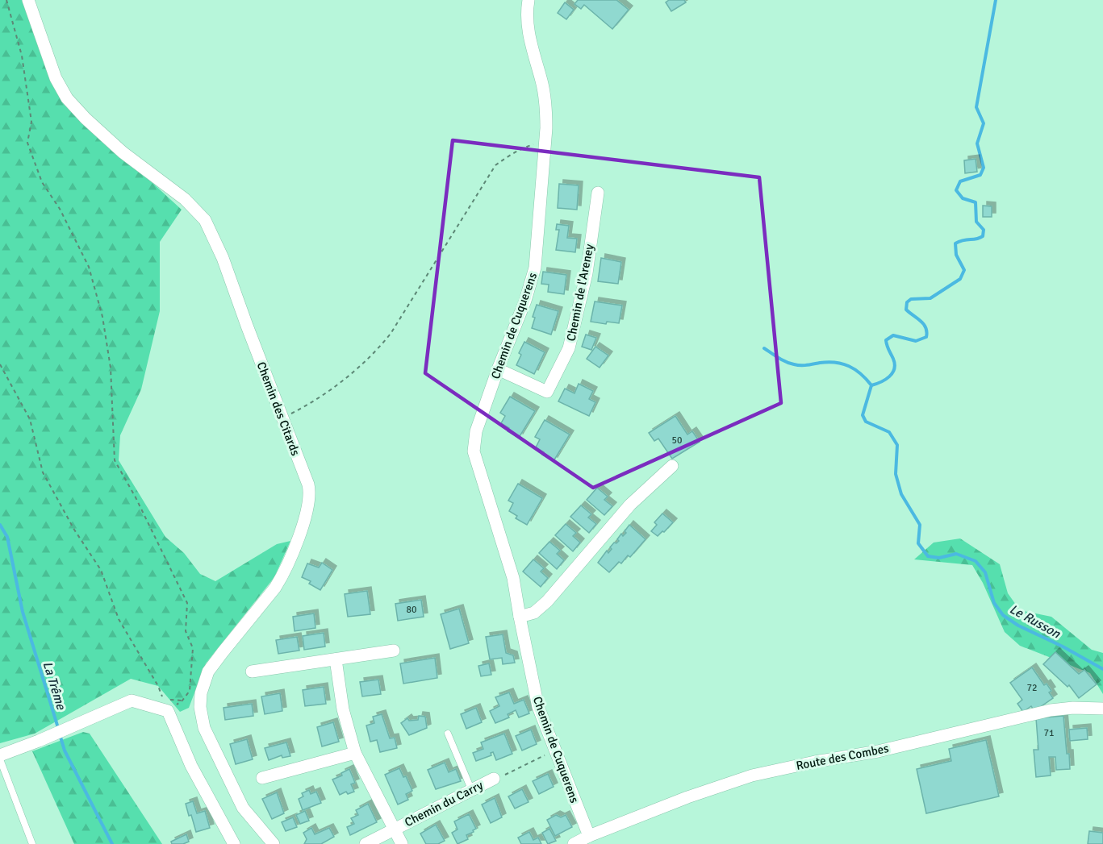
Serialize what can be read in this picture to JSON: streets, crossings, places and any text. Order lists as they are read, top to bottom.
{
  "streets": {
    "street": [
      "Chemin de l'Areney",
      "Chemin de Cuquerens",
      "Chemin des Citards",
      "Route des Combes",
      "Chemin du Carry"
    ]
  },
  "crossings": [
    ["Chemin de l'Areney", "Chemin de Cuquerens"],
    ["Chemin de Cuquerens", "Route des Combes"]
  ],
  "water": ["Le Russon", "La Trême"],
  "house_numbers": [
    "50",
    "80",
    "72",
    "71"
  ]
}
